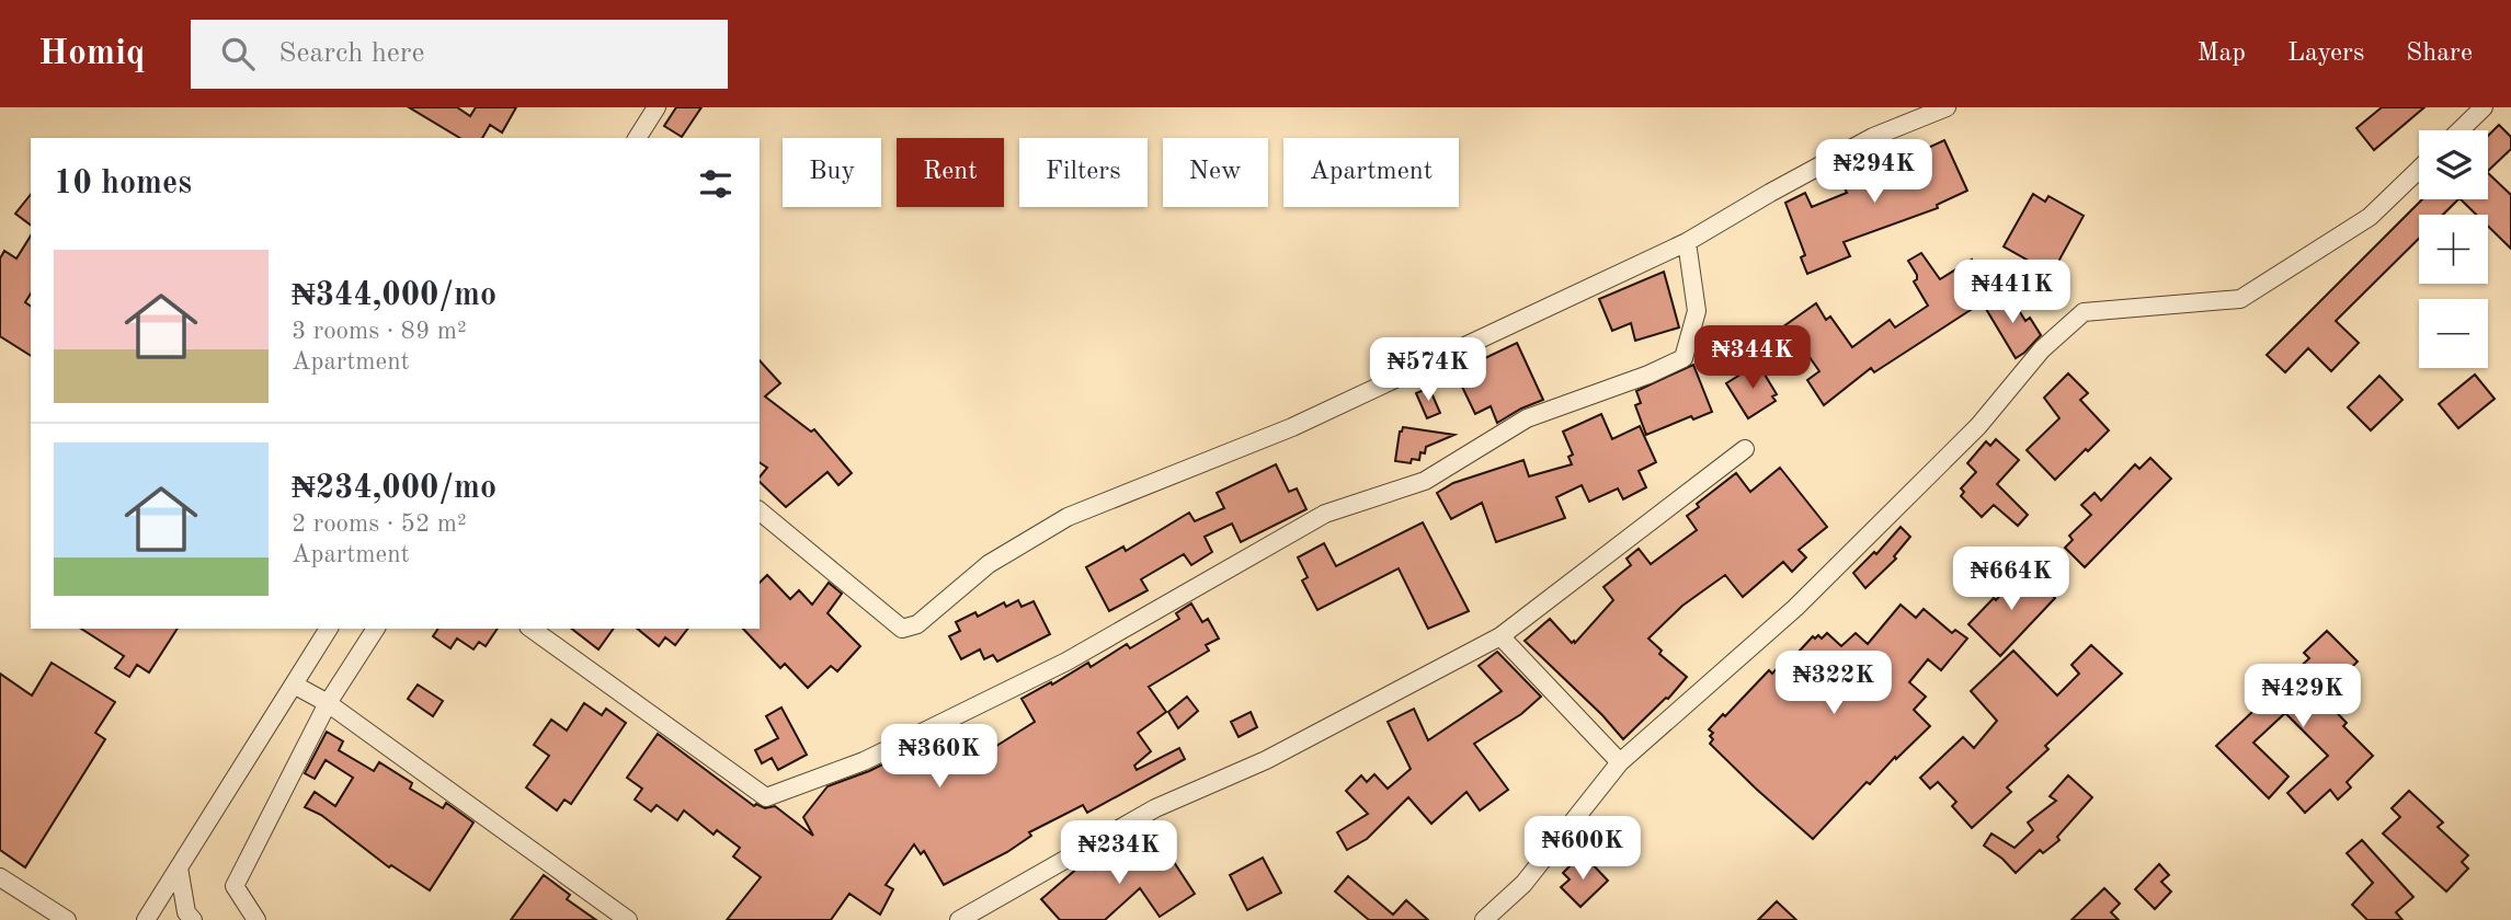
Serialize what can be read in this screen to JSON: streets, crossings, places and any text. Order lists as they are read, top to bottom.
{
  "page": {
    "header": "Homiq",
    "search": "Search here",
    "nav": ["Map", "Layers", "Share"],
    "map_buttons": ["+", "−"],
    "chip": [
      "Buy",
      "Rent",
      "Filters",
      "New",
      "Apartment"
    ],
    "heading": "10 homes",
    "price": [
      "₦294K",
      "₦441K",
      "₦344K",
      "₦574K",
      "₦664K",
      "₦322K",
      "₦429K",
      "₦360K",
      "₦600K",
      "₦234K"
    ],
    "list": [
      {
        "name": "₦344,000/mo",
        "note": "3 rooms · 89 m² · Apartment"
      },
      {
        "name": "₦234,000/mo",
        "note": "2 rooms · 52 m² · Apartment"
      }
    ]
  }
}
